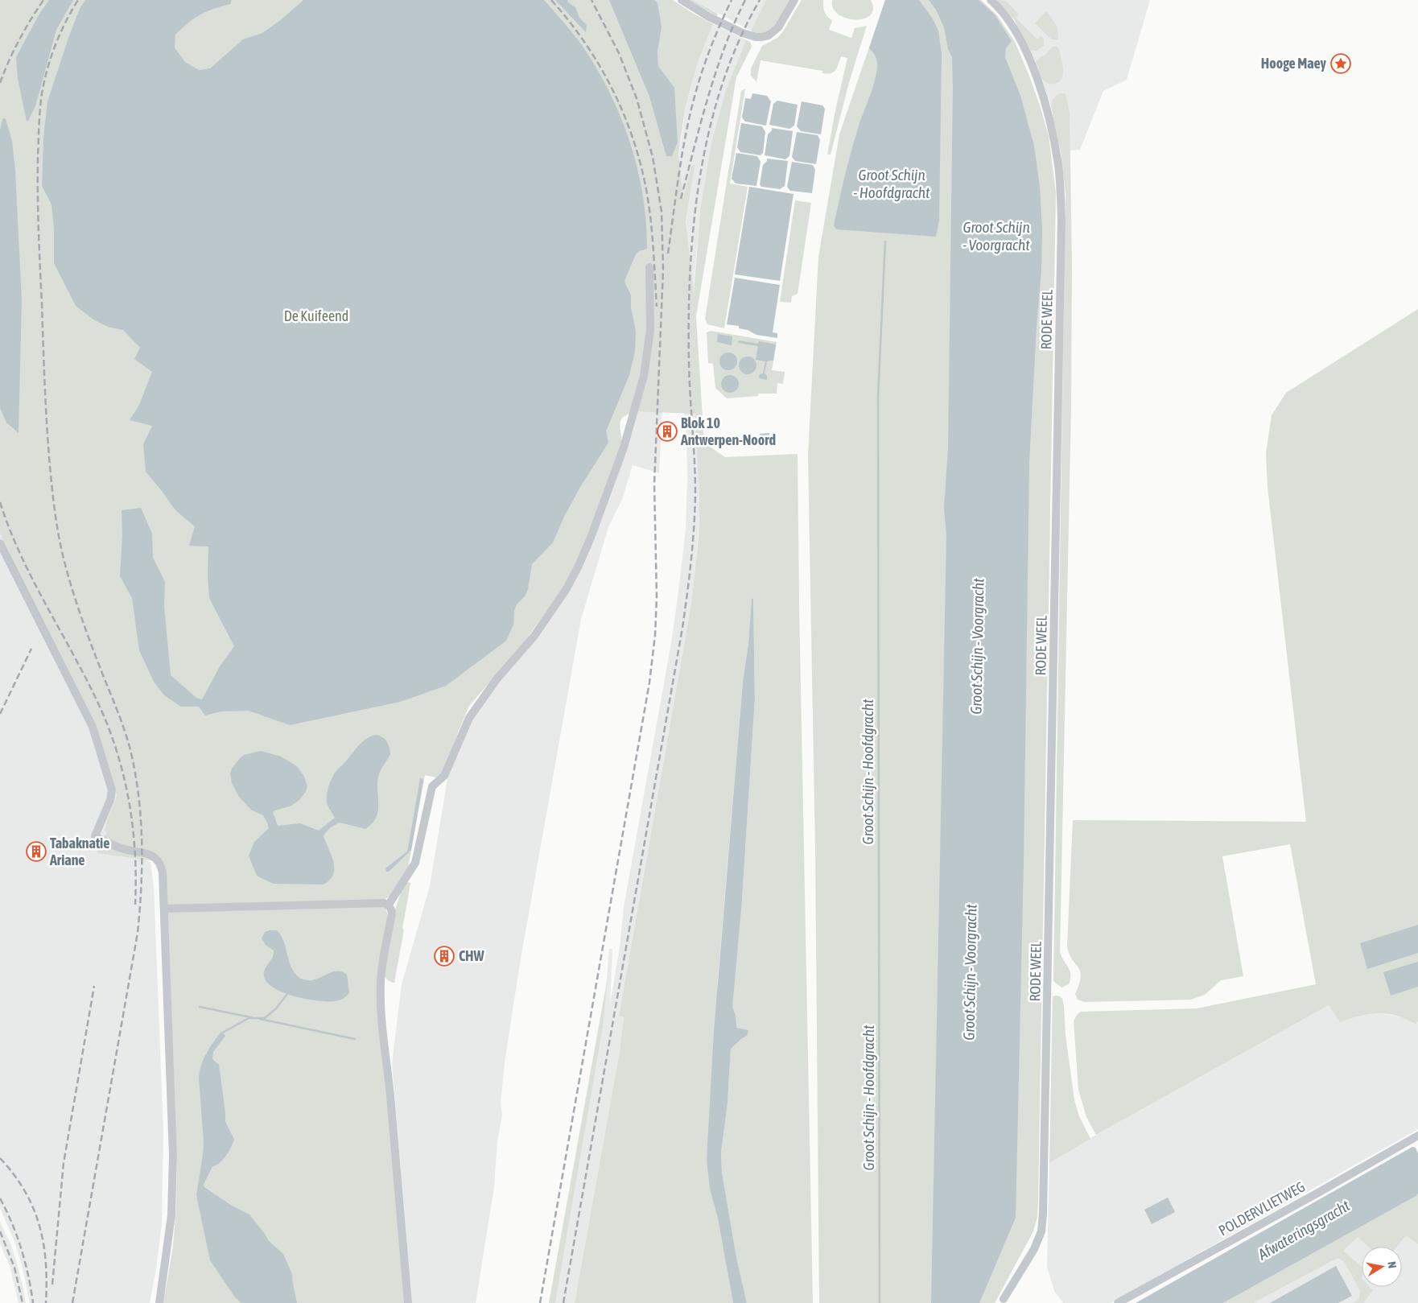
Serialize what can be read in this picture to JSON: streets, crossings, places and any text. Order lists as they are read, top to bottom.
{
  "streets": {
    "street": ["RODE WEEL", "POLDERVLIETWEG"]
  },
  "water": ["Groot Schijn - Hoofdgracht", "Groot Schijn - Voorgracht", "Afwateringsgracht"],
  "parks": ["De Kuifeend"],
  "places": {
    "place": ["Hooge Maey"],
    "building": ["Blok 10 Antwerpen-Noord", "Tabaknatie Ariane", "CHW"]
  },
  "north": "right"
}
